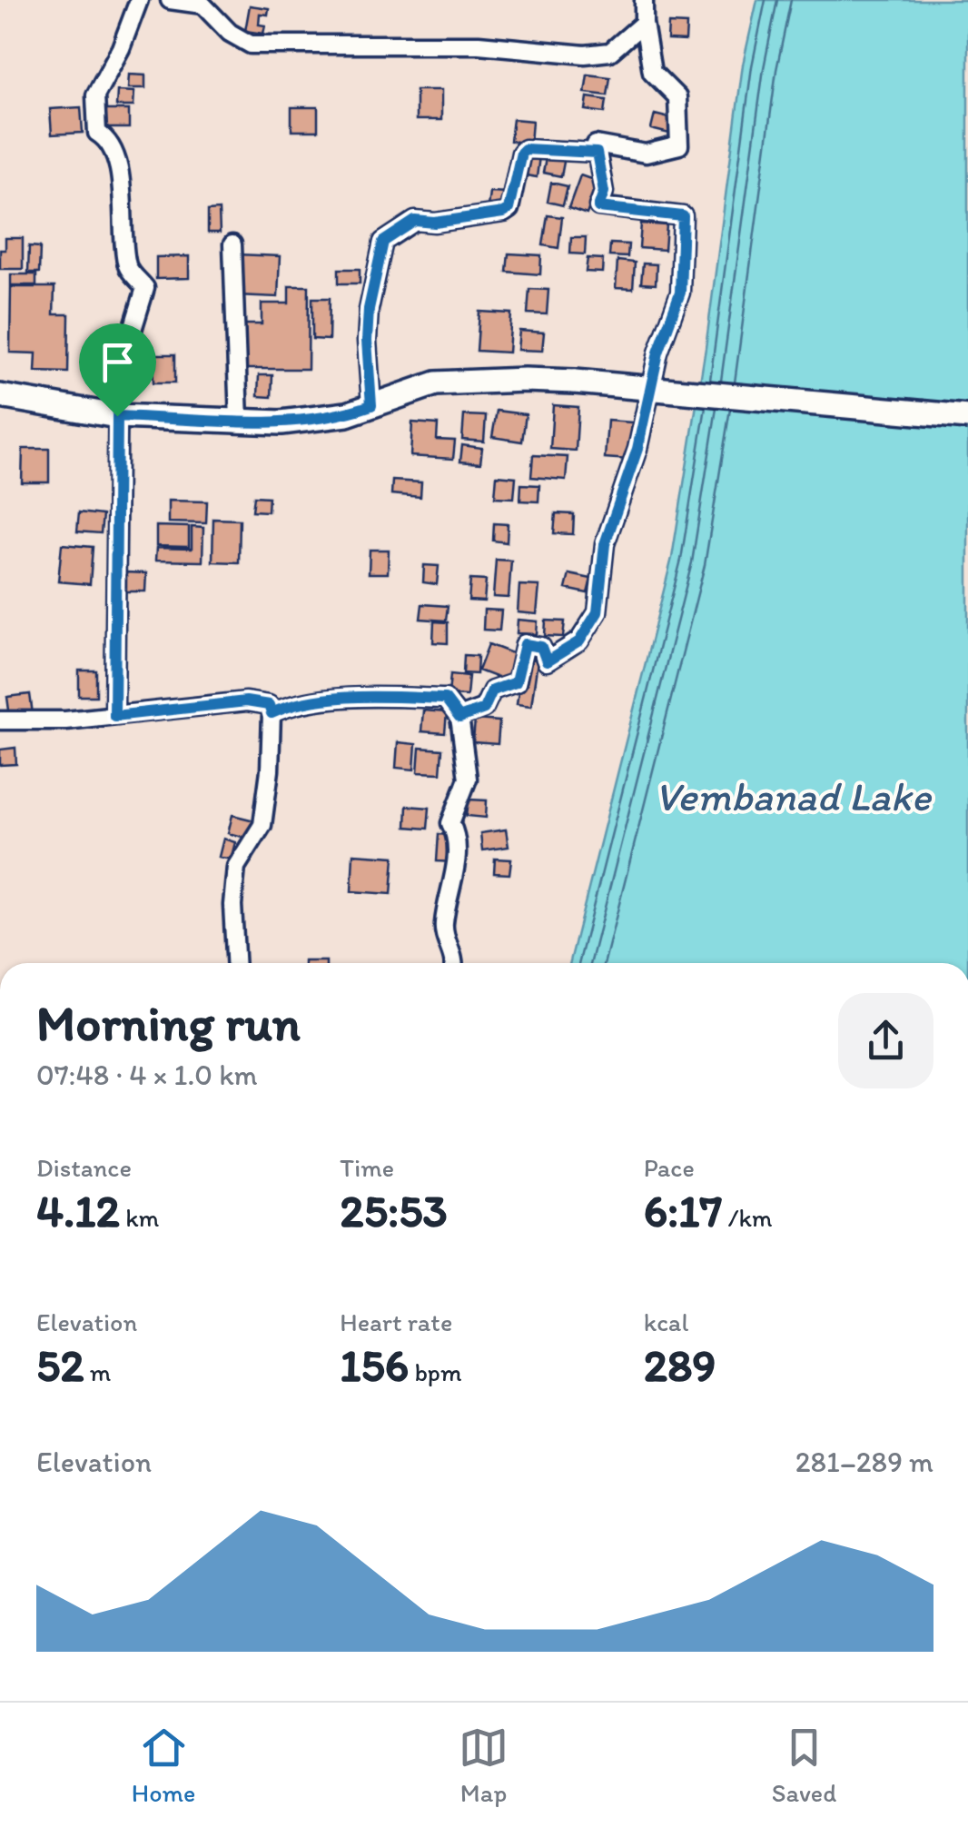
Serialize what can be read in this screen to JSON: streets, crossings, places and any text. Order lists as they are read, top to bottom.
{
  "water": ["Vembanad Lake"],
  "page": {
    "heading": ["Morning run", "07:48 · 4 × 1.0 km"],
    "stats": [
      ["Distance", "4.12 km"],
      ["Time", "25:53"],
      ["Pace", "6:17 /km"],
      ["Elevation", "52 m"],
      ["Heart rate", "156 bpm"],
      ["kcal", "289"]
    ],
    "chart": ["Elevation", "281–289 m"],
    "tabs": ["Home", "Map", "Saved"]
  }
}
